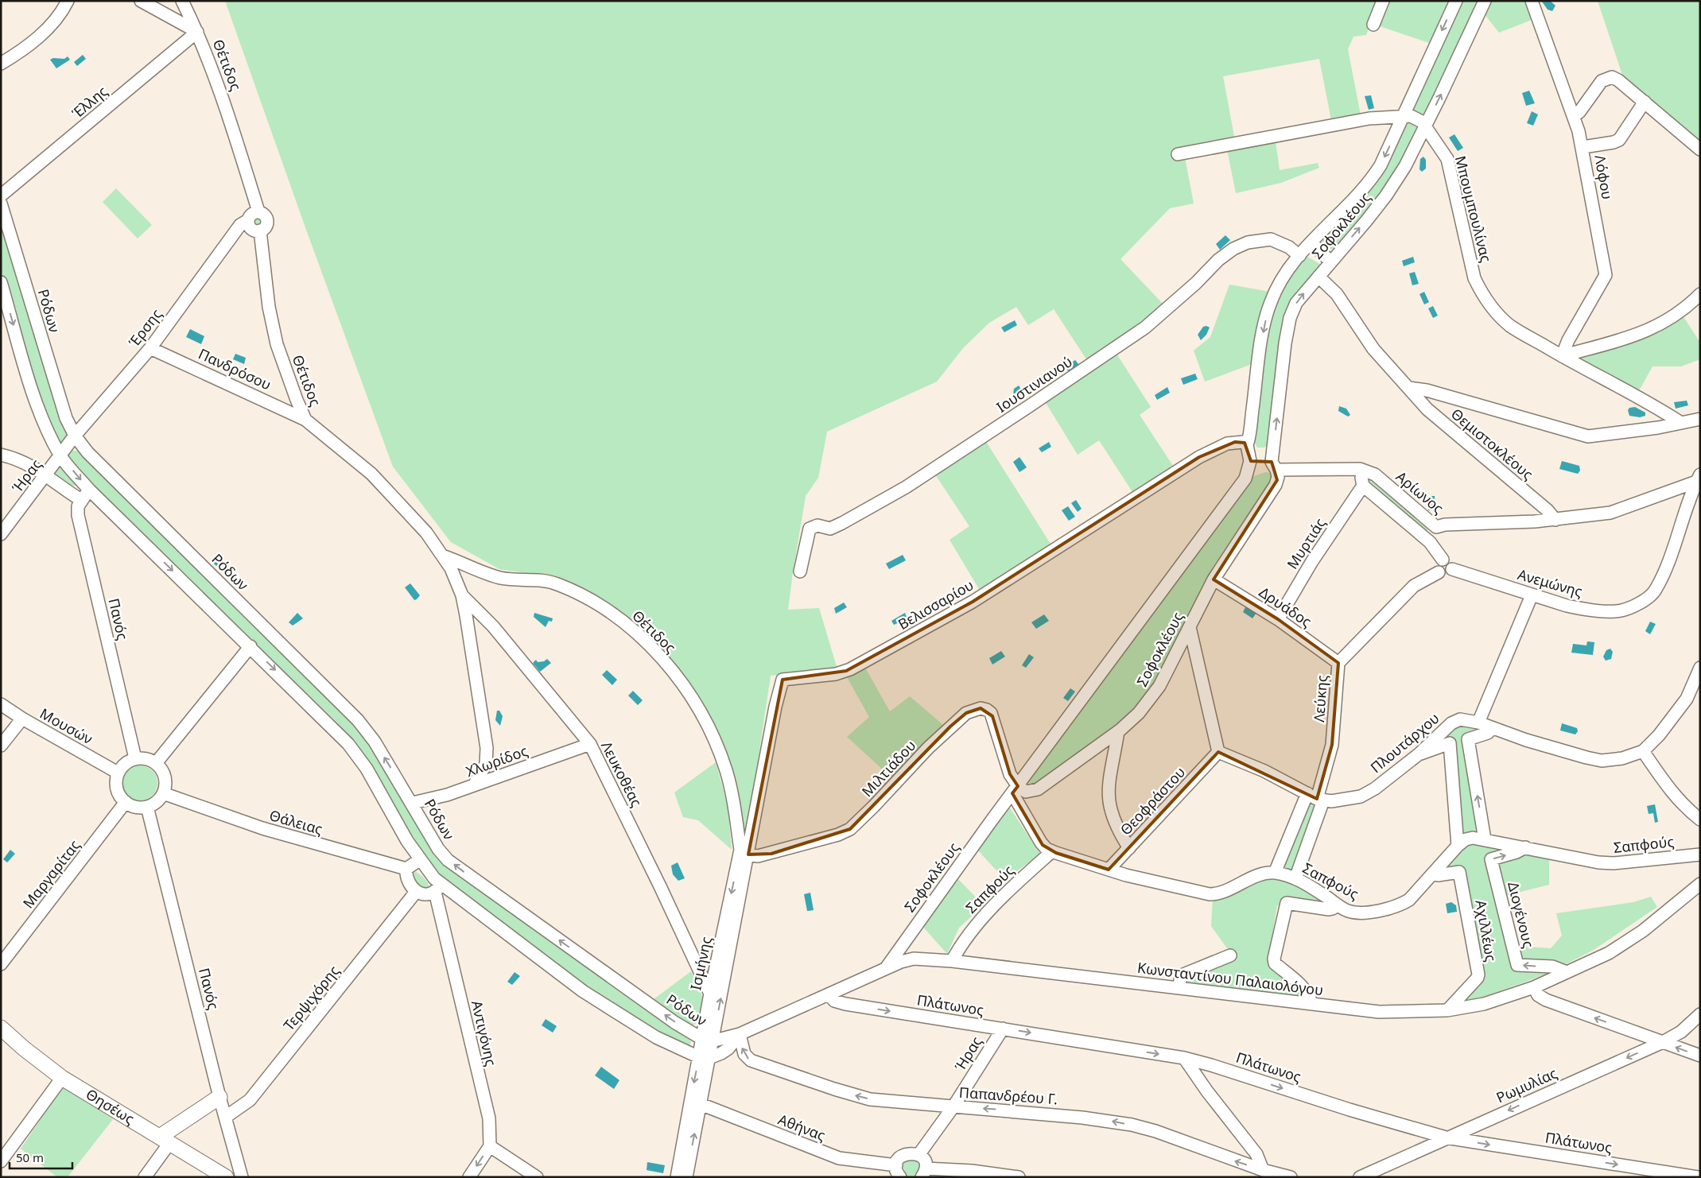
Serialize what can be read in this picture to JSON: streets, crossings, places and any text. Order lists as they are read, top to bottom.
{
  "streets": {
    "main road": ["Θησέως"],
    "street": [
      "Θέτιδος",
      "Έλλης",
      "Λόφου",
      "Μπουμπουλίνας",
      "Σοφοκλέους",
      "Ρόδων",
      "Έρσης",
      "Πανδρόσου",
      "Ιουστινιανού",
      "Θεμιστοκλέους",
      "Ήρας",
      "Αρίωνος",
      "Μυρτιάς",
      "Ανεμώνης",
      "Βελισσαρίου",
      "Δρυάδος",
      "Πανός",
      "Λεύκης",
      "Μουσών",
      "Πλουτάρχου",
      "Χλωρίδος",
      "Μιλτιάδου",
      "Λευκοθέας",
      "Θεοφράστου",
      "Θάλειας",
      "Σαπφούς",
      "Μαργαρίτας",
      "Διογένους",
      "Αχιλλέως",
      "Ισμήνης",
      "Κωνσταντίνου Παλαιολόγου",
      "Τερψιχόρης",
      "Πλάτωνος",
      "Αντιγόνης",
      "Ρωμυλίας",
      "Παπανδρέου Γ.",
      "Αθήνας"
    ]
  },
  "crossings": [
    ["Θέτιδος", "Έλλης"],
    ["Θέτιδος", "Έρσης"],
    ["Θέτιδος", "Πανδρόσου"],
    ["Θέτιδος", "Βελισσαρίου"],
    ["Θέτιδος", "Χλωρίδος"],
    ["Θέτιδος", "Μιλτιάδου"],
    ["Θέτιδος", "Λευκοθέας"],
    ["Θέτιδος", "Ισμήνης"],
    ["Λόφου", "Μπουμπουλίνας"],
    ["Μπουμπουλίνας", "Σοφοκλέους"],
    ["Σοφοκλέους", "Ιουστινιανού"],
    ["Σοφοκλέους", "Θεμιστοκλέους"],
    ["Σοφοκλέους", "Αρίωνος"],
    ["Σοφοκλέους", "Βελισσαρίου"],
    ["Σοφοκλέους", "Δρυάδος"],
    ["Σοφοκλέους", "Μιλτιάδου"],
    ["Σοφοκλέους", "Κωνσταντίνου Παλαιολόγου"],
    ["Ρόδων", "Έρσης"],
    ["Ρόδων", "Ήρας"],
    ["Ρόδων", "Χλωρίδος"],
    ["Ρόδων", "Ισμήνης"],
    ["Ρόδων", "Κωνσταντίνου Παλαιολόγου"],
    ["Ρόδων", "Παπανδρέου Γ."],
    ["Έρσης", "Πανδρόσου"],
    ["Έρσης", "Ήρας"],
    ["Θεμιστοκλέους", "Αρίωνος"],
    ["Ήρας", "Πλάτωνος"],
    ["Ήρας", "Παπανδρέου Γ."],
    ["Μυρτιάς", "Δρυάδος"],
    ["Ανεμώνης", "Λεύκης"],
    ["Βελισσαρίου", "Μιλτιάδου"],
    ["Βελισσαρίου", "Ισμήνης"],
    ["Δρυάδος", "Λεύκης"],
    ["Πανός", "Μουσών"],
    ["Πανός", "Θάλειας"],
    ["Πανός", "Μαργαρίτας"],
    ["Πανός", "Τερψιχόρης"],
    ["Λεύκης", "Πλουτάρχου"],
    ["Λεύκης", "Σαπφούς"],
    ["Μουσών", "Θάλειας"],
    ["Μουσών", "Μαργαρίτας"],
    ["Πλουτάρχου", "Θεοφράστου"],
    ["Χλωρίδος", "Λευκοθέας"],
    ["Μιλτιάδου", "Σαπφούς"],
    ["Μιλτιάδου", "Ισμήνης"],
    ["Λευκοθέας", "Ισμήνης"],
    ["Θεοφράστου", "Σαπφούς"],
    ["Θάλειας", "Μαργαρίτας"],
    ["Σαπφούς", "Διογένους"],
    ["Σαπφούς", "Αχιλλέως"],
    ["Σαπφούς", "Κωνσταντίνου Παλαιολόγου"],
    ["Διογένους", "Κωνσταντίνου Παλαιολόγου"],
    ["Αχιλλέως", "Κωνσταντίνου Παλαιολόγου"],
    ["Ισμήνης", "Αθήνας"],
    ["Κωνσταντίνου Παλαιολόγου", "Πλάτωνος"],
    ["Κωνσταντίνου Παλαιολόγου", "Παπανδρέου Γ."],
    ["Πλάτωνος", "Ρωμυλίας"]
  ],
  "one_way": ["Πλάτωνος", "Ρωμυλίας", "Παπανδρέου Γ."],
  "scale_bar": "50 m"
}
